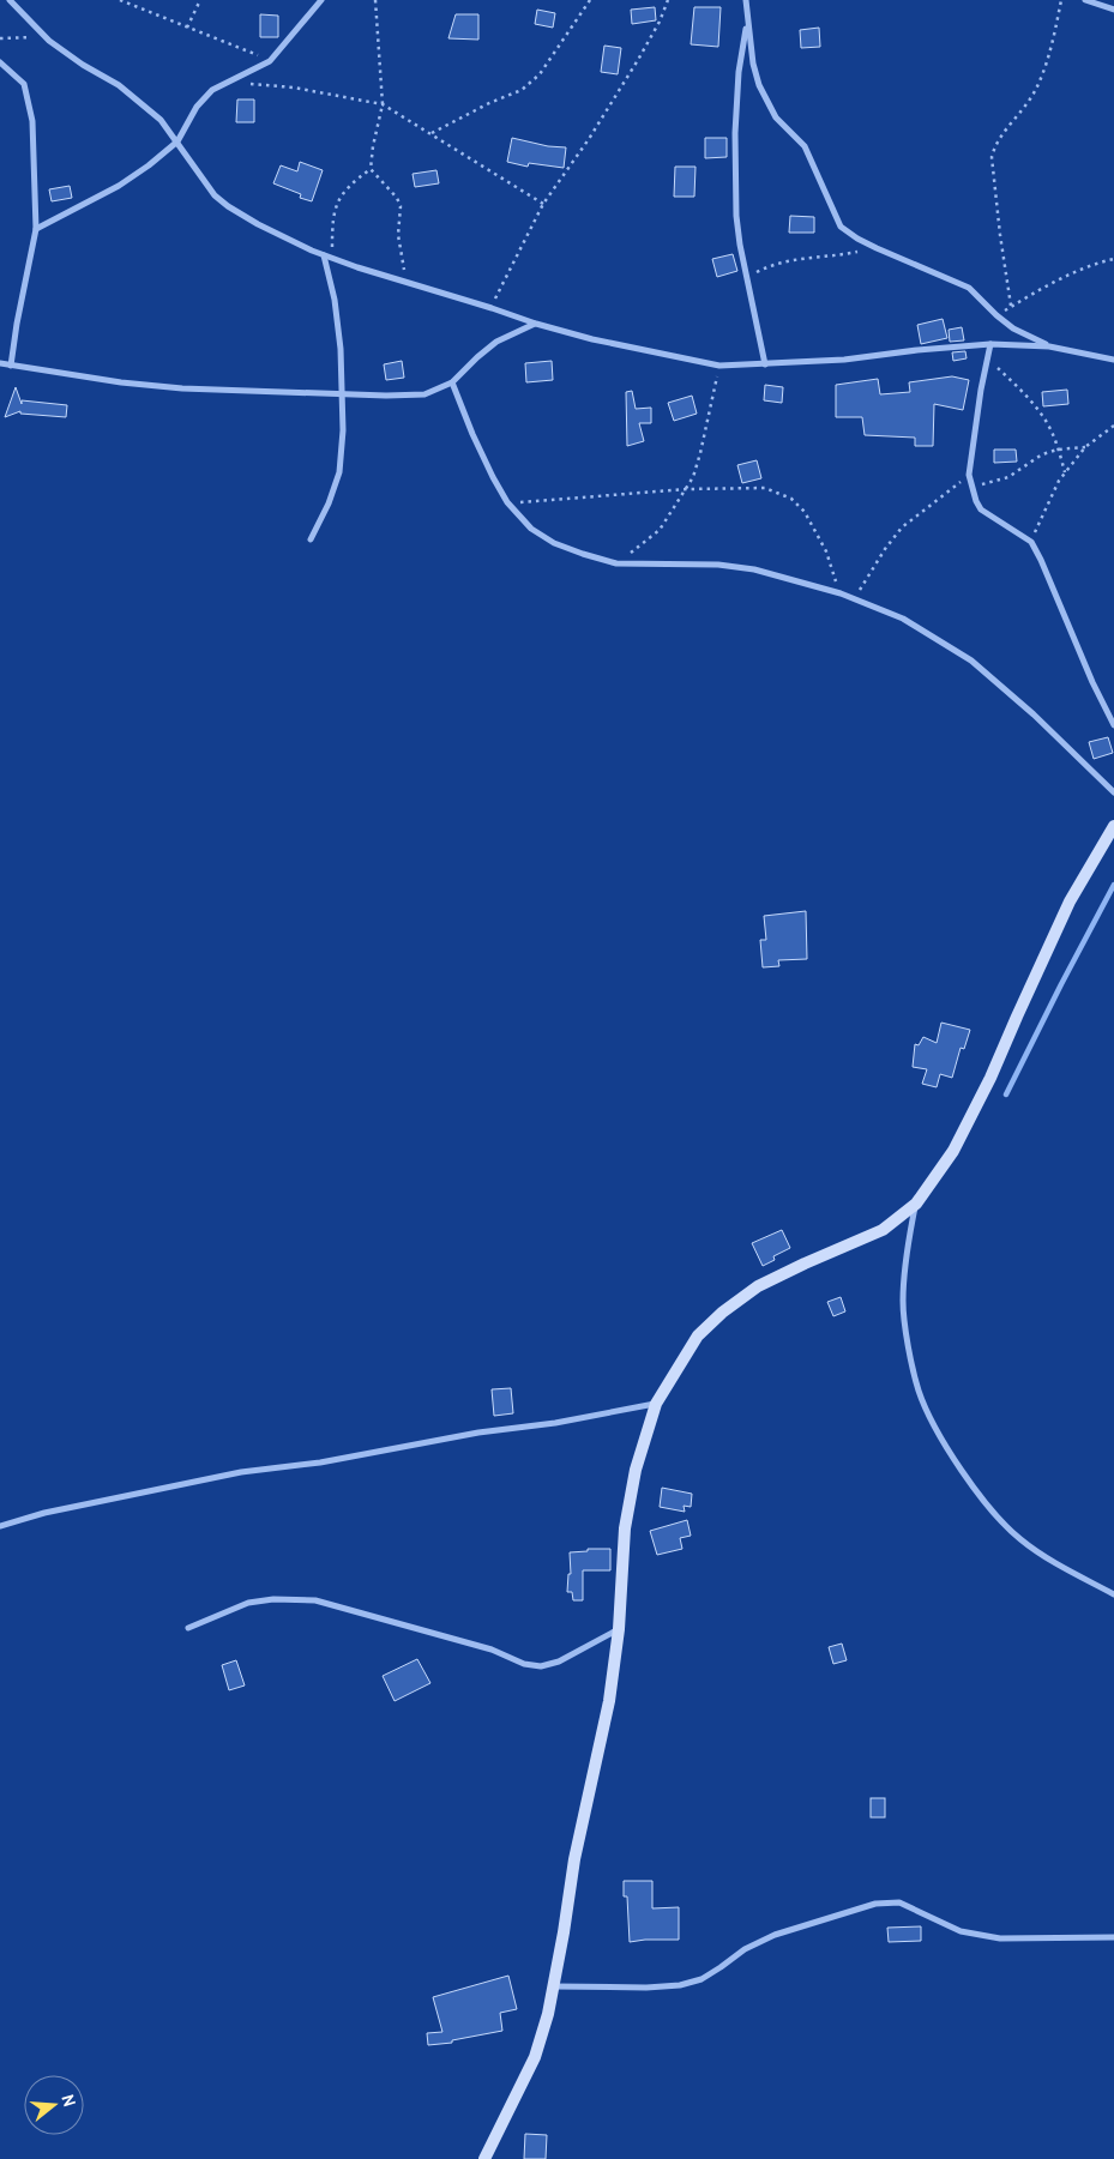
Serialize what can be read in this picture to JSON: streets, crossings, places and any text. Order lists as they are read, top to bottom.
{
  "north": "right"
}
